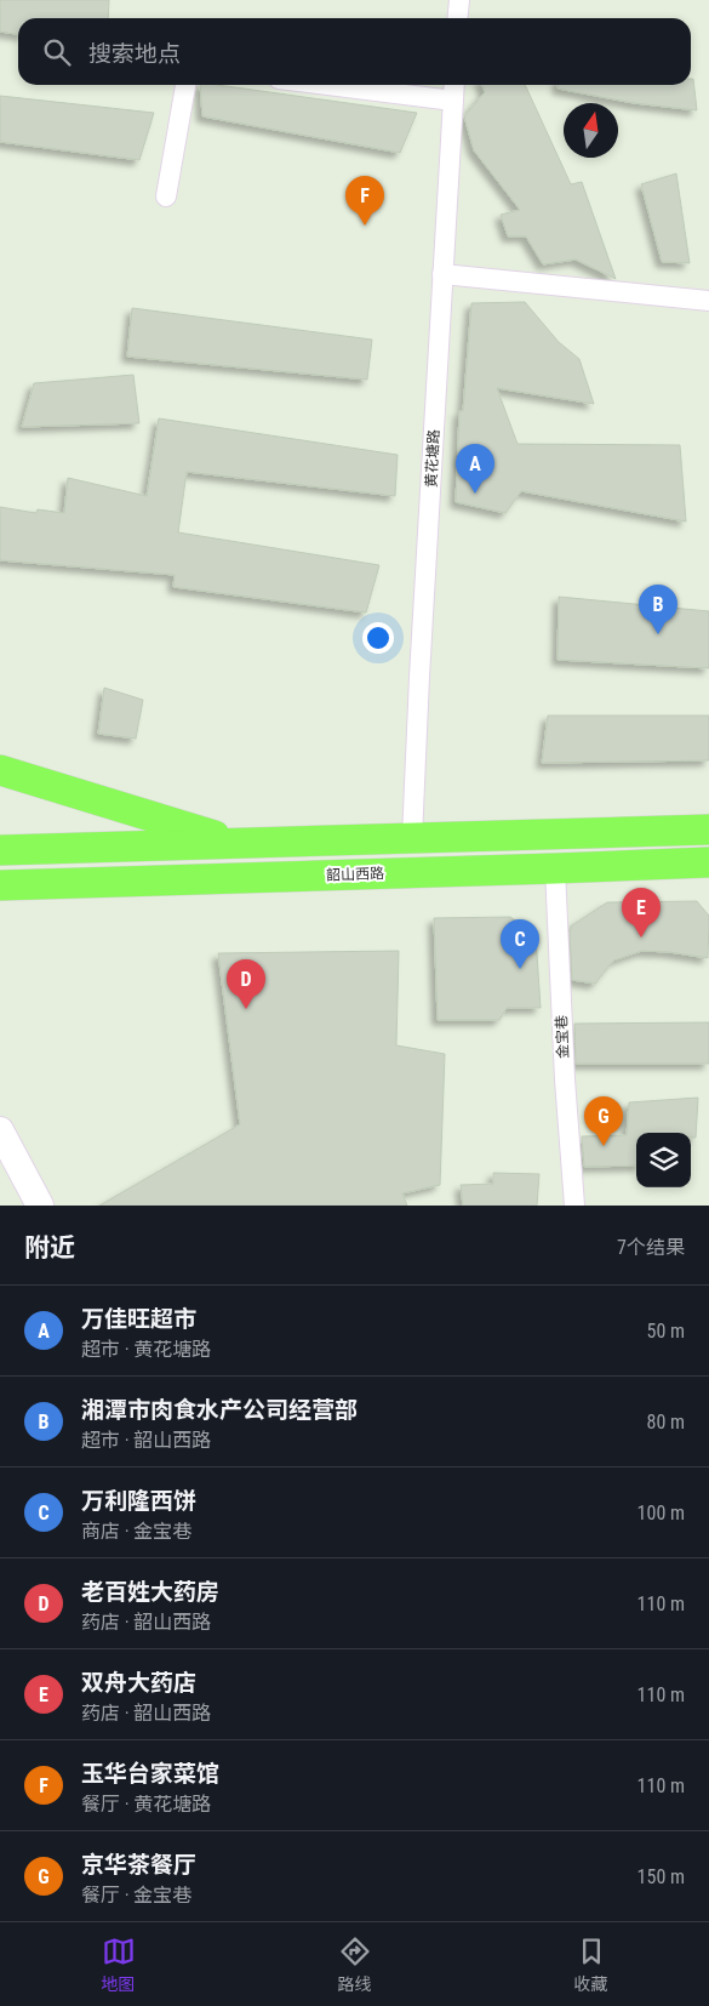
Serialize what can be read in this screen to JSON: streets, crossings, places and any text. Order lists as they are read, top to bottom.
{
  "streets": {
    "main road": ["韶山西路"],
    "street": ["黄花塘路", "金宝巷"]
  },
  "crossings": [
    ["韶山西路", "金宝巷"]
  ],
  "north": "top",
  "page": {
    "search": "搜索地点",
    "pins": [
      "F",
      "A",
      "B",
      "E",
      "C",
      "D",
      "G"
    ],
    "heading": ["附近", "7个结果"],
    "list": [
      {
        "mark": "A",
        "name": "万佳旺超市",
        "note": "超市 · 黄花塘路",
        "value": "50 m"
      },
      {
        "mark": "B",
        "name": "湘潭市肉食水产公司经营部",
        "note": "超市 · 韶山西路",
        "value": "80 m"
      },
      {
        "mark": "C",
        "name": "万利隆西饼",
        "note": "商店 · 金宝巷",
        "value": "100 m"
      },
      {
        "mark": "D",
        "name": "老百姓大药房",
        "note": "药店 · 韶山西路",
        "value": "110 m"
      },
      {
        "mark": "E",
        "name": "双舟大药店",
        "note": "药店 · 韶山西路",
        "value": "110 m"
      },
      {
        "mark": "F",
        "name": "玉华台家菜馆",
        "note": "餐厅 · 黄花塘路",
        "value": "110 m"
      },
      {
        "mark": "G",
        "name": "京华茶餐厅",
        "note": "餐厅 · 金宝巷",
        "value": "150 m"
      }
    ],
    "nav": ["地图", "路线", "收藏"]
  }
}
